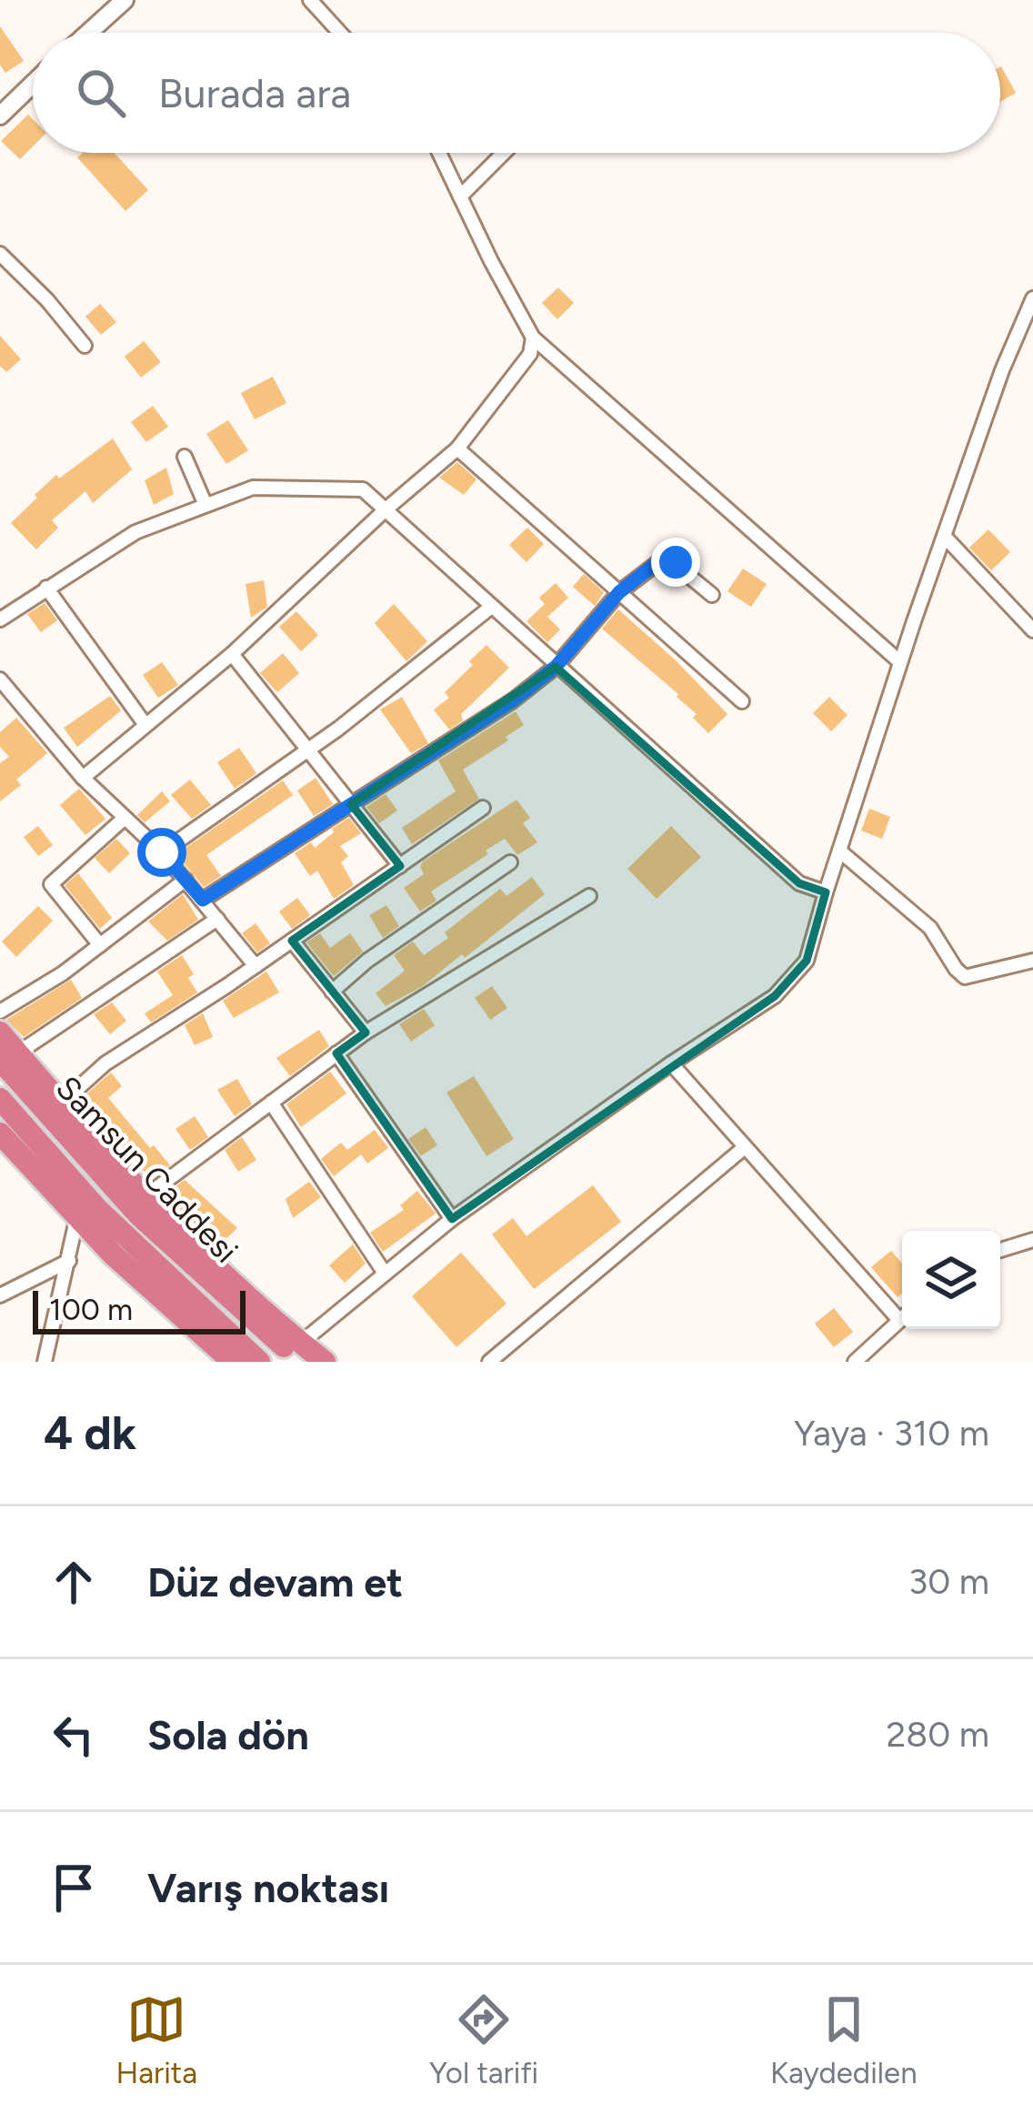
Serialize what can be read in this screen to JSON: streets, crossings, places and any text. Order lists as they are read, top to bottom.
{
  "streets": {
    "highway": ["Samsun Caddesi"]
  },
  "scale_bar": "100 m",
  "page": {
    "search": "Burada ara",
    "scale": "100 m",
    "heading": ["4 dk", "Yaya · 310 m"],
    "list": [
      ["Düz devam et", "30 m"],
      ["Sola dön", "280 m"],
      "Varış noktası"
    ],
    "nav": ["Harita", "Yol tarifi", "Kaydedilen"]
  }
}
